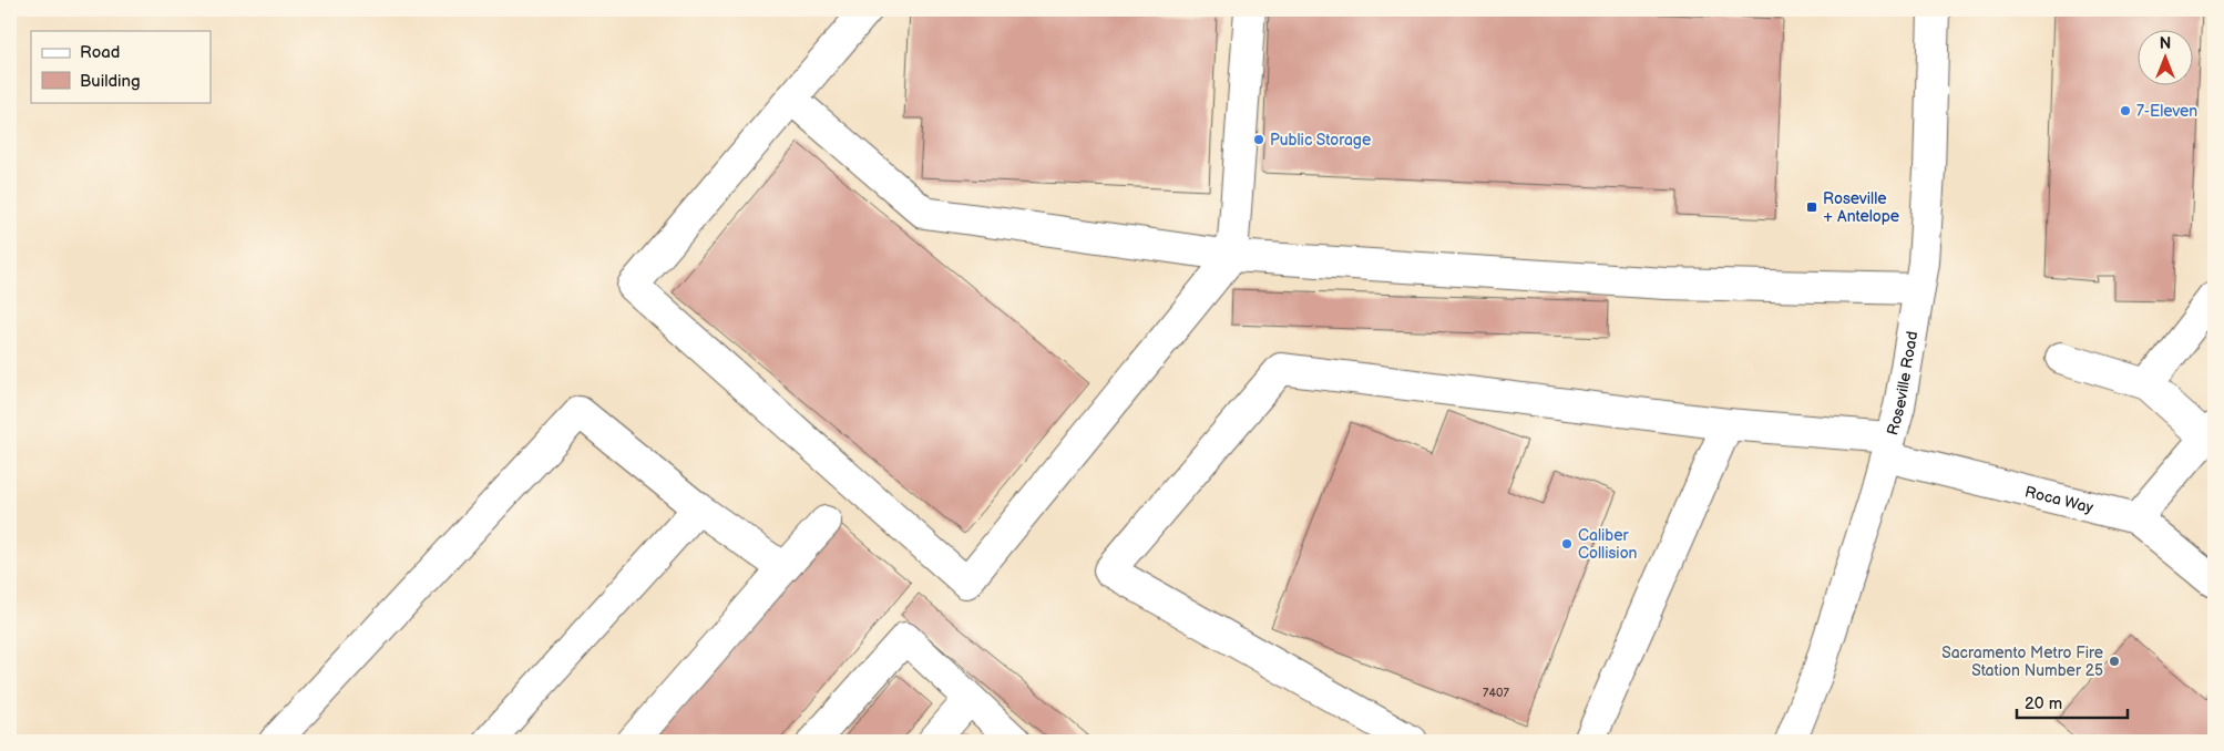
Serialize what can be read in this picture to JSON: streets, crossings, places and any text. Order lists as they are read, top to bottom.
{
  "streets": {
    "main road": ["Roseville Road", "Roca Way"]
  },
  "crossings": [
    ["Roseville Road", "Roca Way"]
  ],
  "places": {
    "other": [
      "7-Eleven",
      "Public Storage",
      "Caliber Collision",
      "Sacramento Metro Fire Station Number 25"
    ],
    "transit": ["Roseville + Antelope"]
  },
  "house_numbers": ["7407"],
  "legend": ["Road", "Building"],
  "scale_bar": "20 m",
  "north": "top"
}
